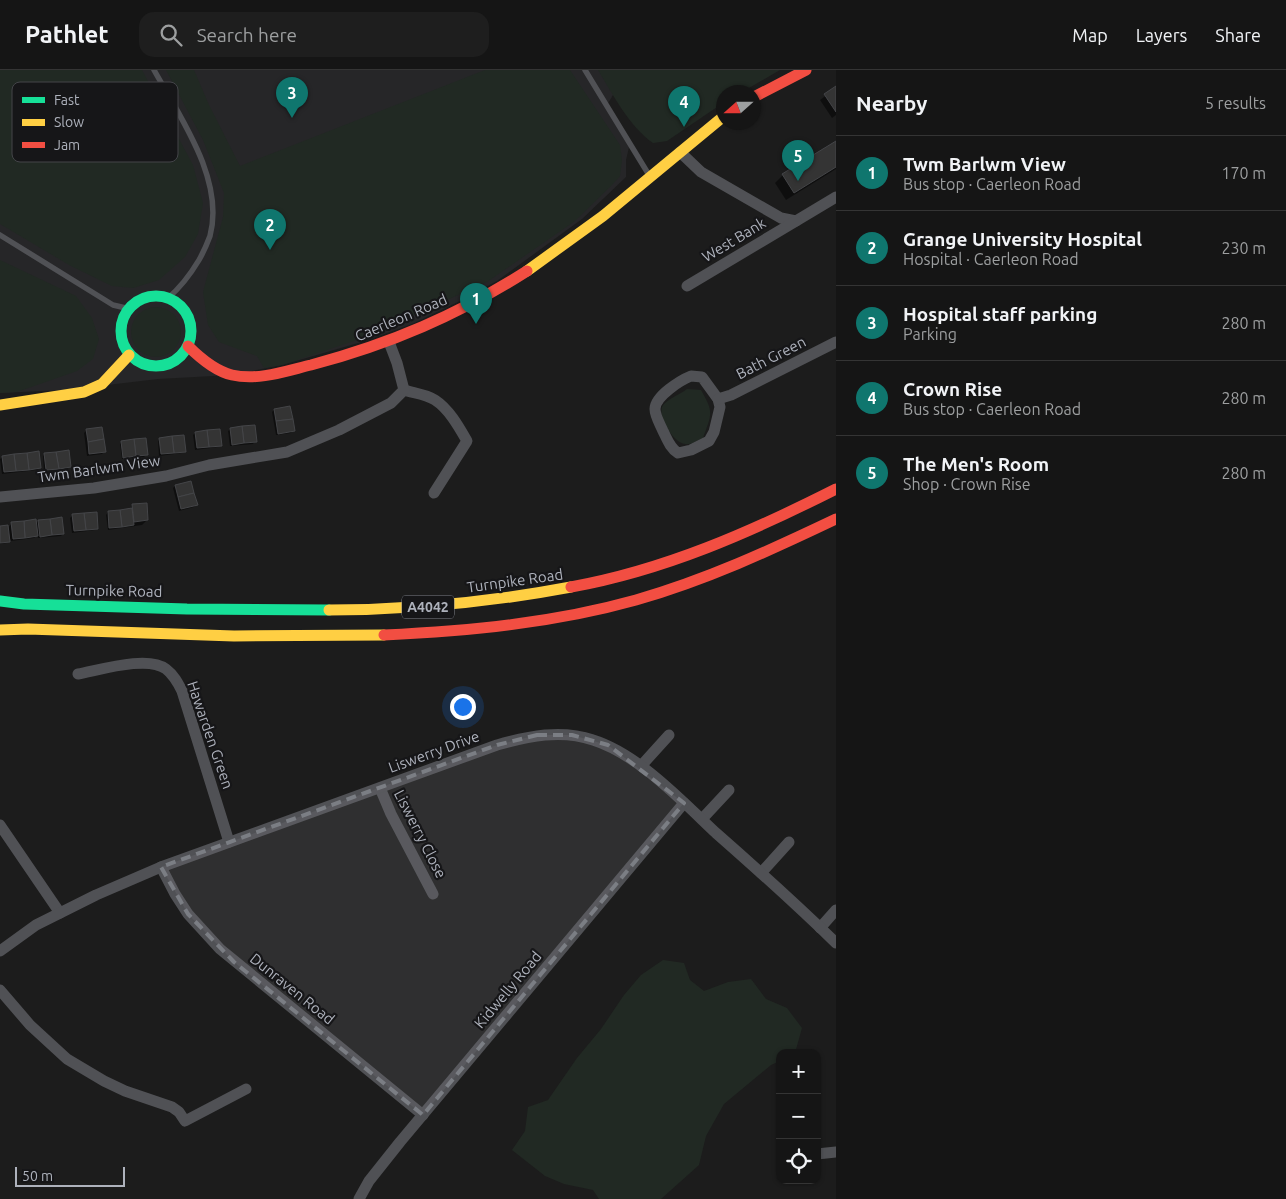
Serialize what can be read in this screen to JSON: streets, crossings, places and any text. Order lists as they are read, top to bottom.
{
  "streets": {
    "main road": ["Caerleon Road", "Turnpike Road", "A4042"],
    "street": [
      "West Bank",
      "Bath Green",
      "Twm Barlwm View",
      "Hawarden Green",
      "Liswerry Drive",
      "Liswerry Close",
      "Dunraven Road",
      "Kidwelly Road"
    ]
  },
  "crossings": [
    ["Hawarden Green", "Liswerry Drive"],
    ["Liswerry Drive", "Liswerry Close"],
    ["Liswerry Drive", "Dunraven Road"],
    ["Liswerry Drive", "Kidwelly Road"],
    ["Dunraven Road", "Kidwelly Road"]
  ],
  "legend": ["Fast", "Slow", "Jam"],
  "scale_bar": "50 m",
  "north": "left",
  "page": {
    "header": "Pathlet",
    "search": "Search here",
    "nav": ["Map", "Layers", "Share"],
    "heading": ["Nearby", "5 results"],
    "pins": [
      "3",
      "4",
      "5",
      "2",
      "1"
    ],
    "list": [
      {
        "mark": "1",
        "name": "Twm Barlwm View",
        "note": "Bus stop · Caerleon Road",
        "value": "170 m"
      },
      {
        "mark": "2",
        "name": "Grange University Hospital",
        "note": "Hospital · Caerleon Road",
        "value": "230 m"
      },
      {
        "mark": "3",
        "name": "Hospital staff parking",
        "note": "Parking",
        "value": "280 m"
      },
      {
        "mark": "4",
        "name": "Crown Rise",
        "note": "Bus stop · Caerleon Road",
        "value": "280 m"
      },
      {
        "mark": "5",
        "name": "The Men's Room",
        "note": "Shop · Crown Rise",
        "value": "280 m"
      }
    ],
    "map_buttons": ["+", "−"],
    "scale": "50 m"
  }
}
